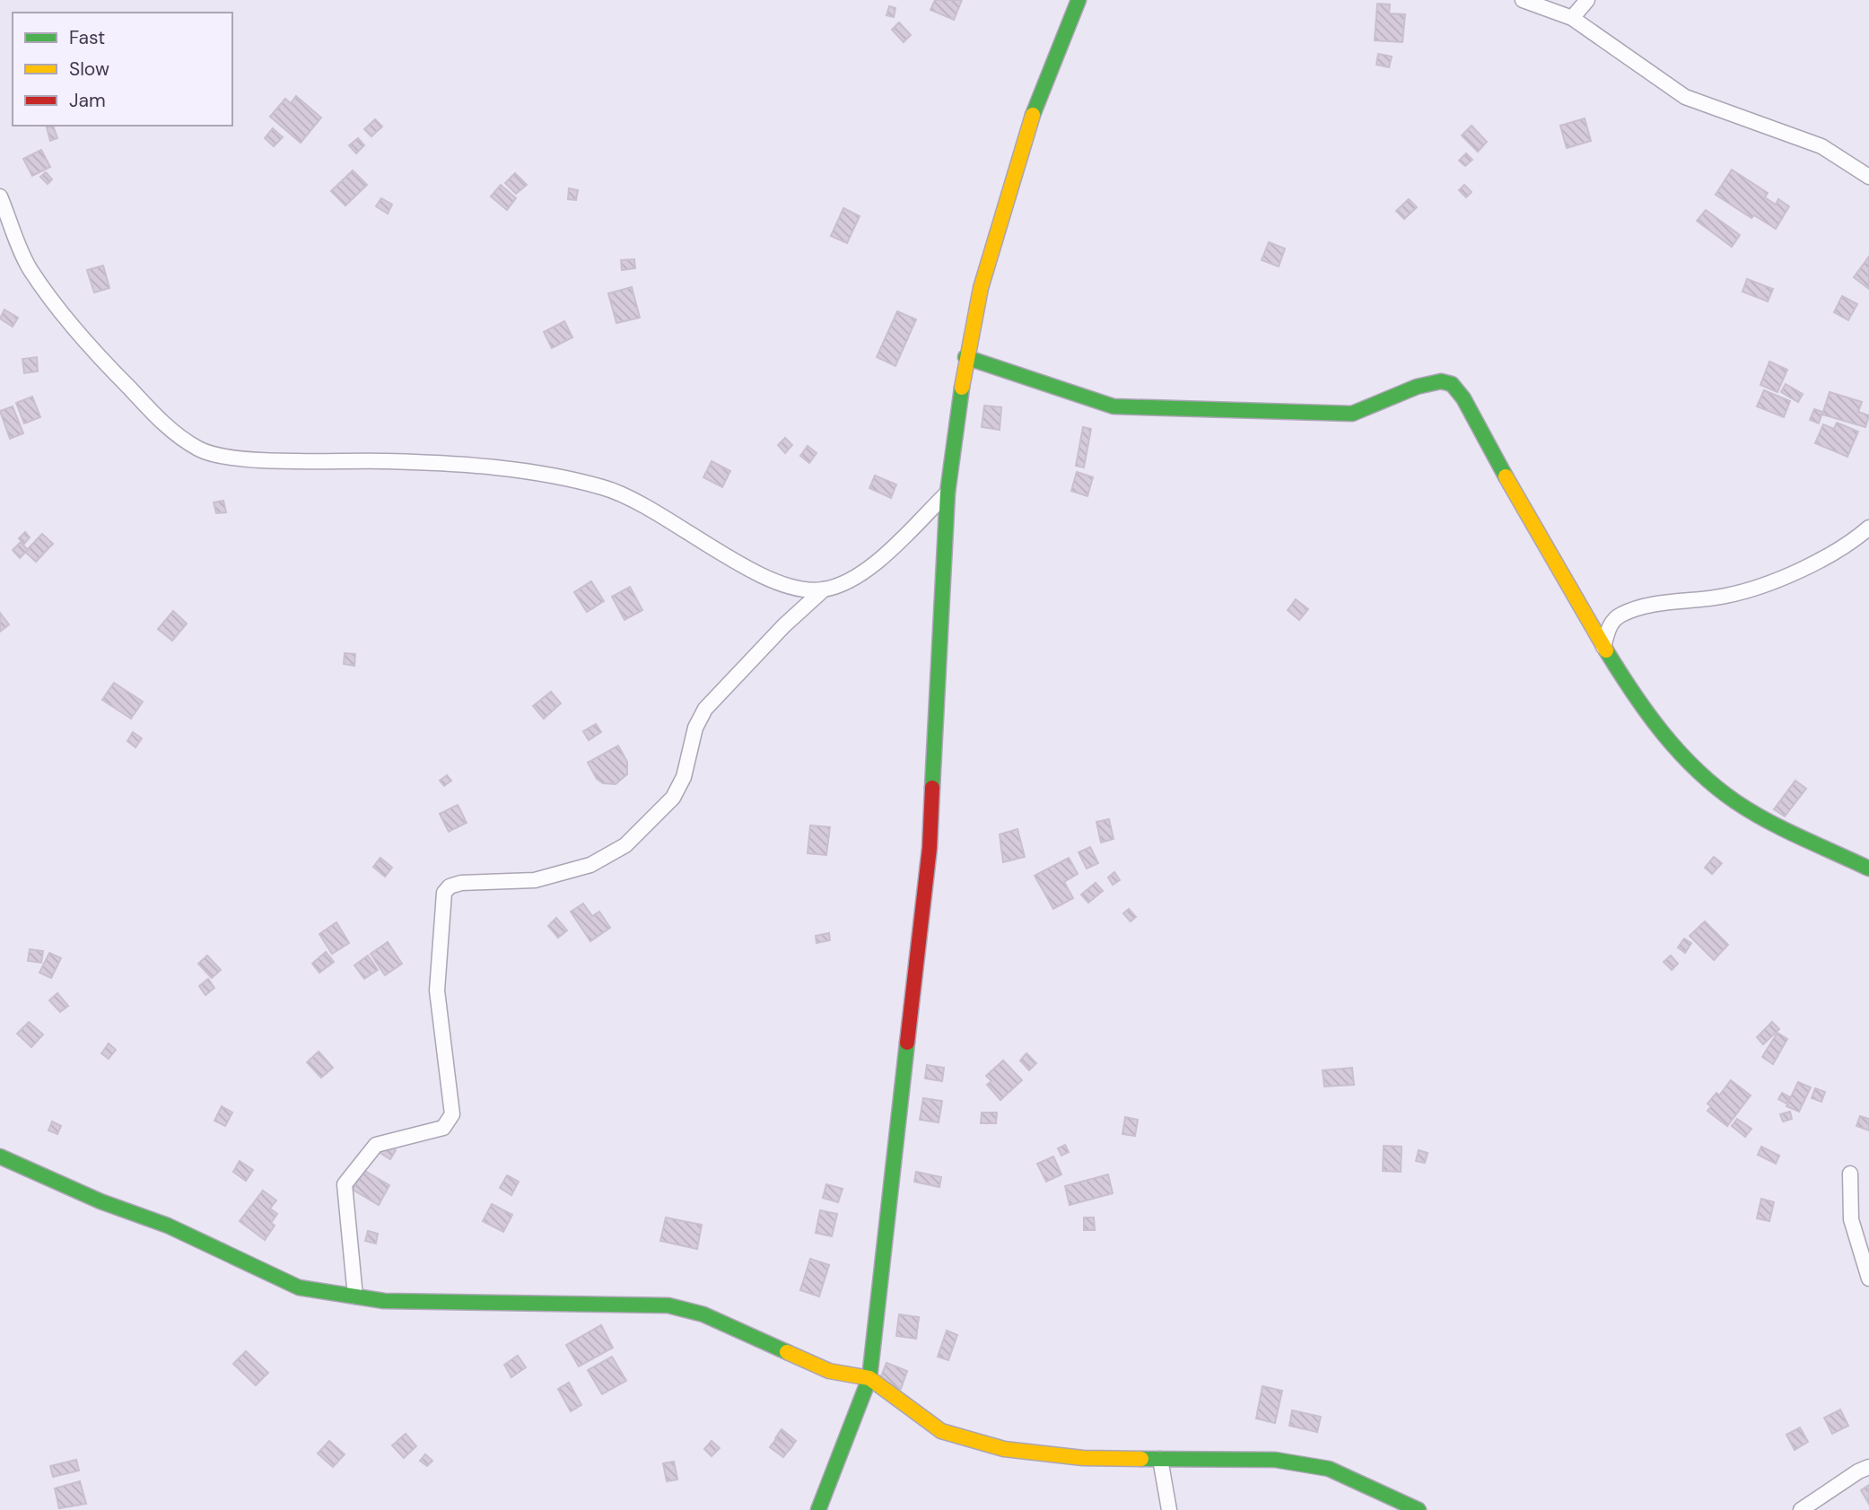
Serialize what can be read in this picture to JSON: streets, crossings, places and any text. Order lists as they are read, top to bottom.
{
  "legend": ["Fast", "Slow", "Jam"]
}
